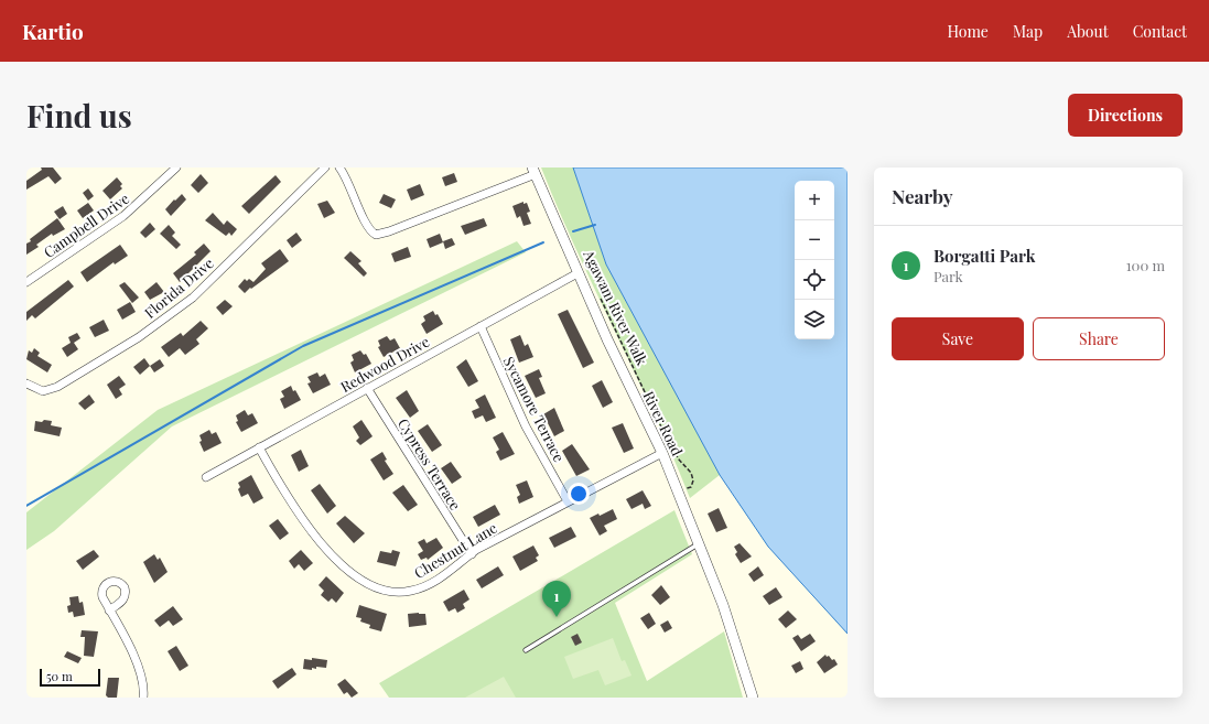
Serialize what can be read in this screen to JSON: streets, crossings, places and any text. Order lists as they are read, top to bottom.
{
  "streets": {
    "street": [
      "Campbell Drive",
      "Florida Drive",
      "Redwood Drive",
      "Sycamore Terrace",
      "River Road",
      "Cypress Terrace",
      "Chestnut Lane"
    ],
    "path": ["Agawam River Walk"]
  },
  "crossings": [
    ["Agawam River Walk", "River Road"],
    ["Redwood Drive", "Sycamore Terrace"],
    ["Redwood Drive", "River Road"],
    ["Redwood Drive", "Cypress Terrace"],
    ["Redwood Drive", "Chestnut Lane"],
    ["Sycamore Terrace", "Chestnut Lane"],
    ["River Road", "Chestnut Lane"],
    ["Cypress Terrace", "Chestnut Lane"]
  ],
  "scale_bar": "50 m",
  "page": {
    "header": "Kartio",
    "nav": [
      "Home",
      "Map",
      "About",
      "Contact"
    ],
    "buttons": [
      "Directions",
      ["Save", "Share"]
    ],
    "title": "Find us",
    "heading": "Nearby",
    "map_buttons": ["+", "−"],
    "list": [
      {
        "mark": "1",
        "name": "Borgatti Park",
        "note": "Park",
        "value": "100 m"
      }
    ],
    "pins": "1",
    "scale": "50 m"
  }
}
